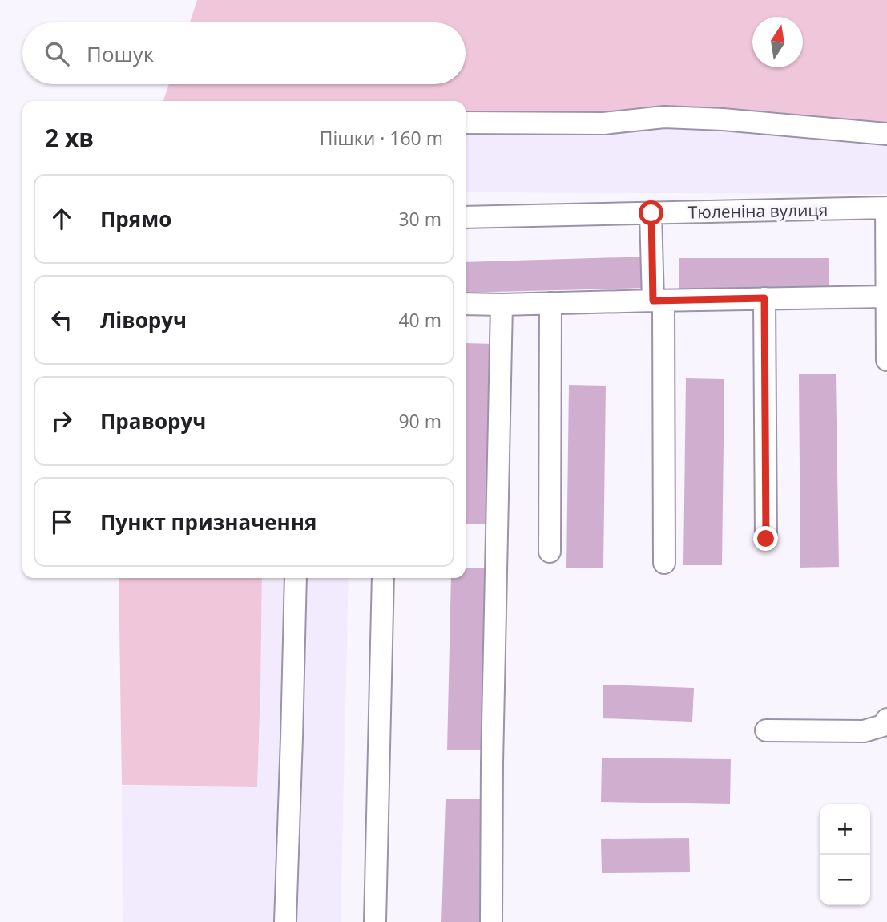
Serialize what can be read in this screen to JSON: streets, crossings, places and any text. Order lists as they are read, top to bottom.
{
  "streets": {
    "street": ["Тюленіна вулиця"]
  },
  "north": "top",
  "page": {
    "search": "Пошук",
    "heading": ["2 хв", "Пішки · 160 m"],
    "list": [
      ["Прямо", "30 m"],
      ["Ліворуч", "40 m"],
      ["Праворуч", "90 m"],
      "Пункт призначення"
    ],
    "map_buttons": ["+", "−"]
  }
}
